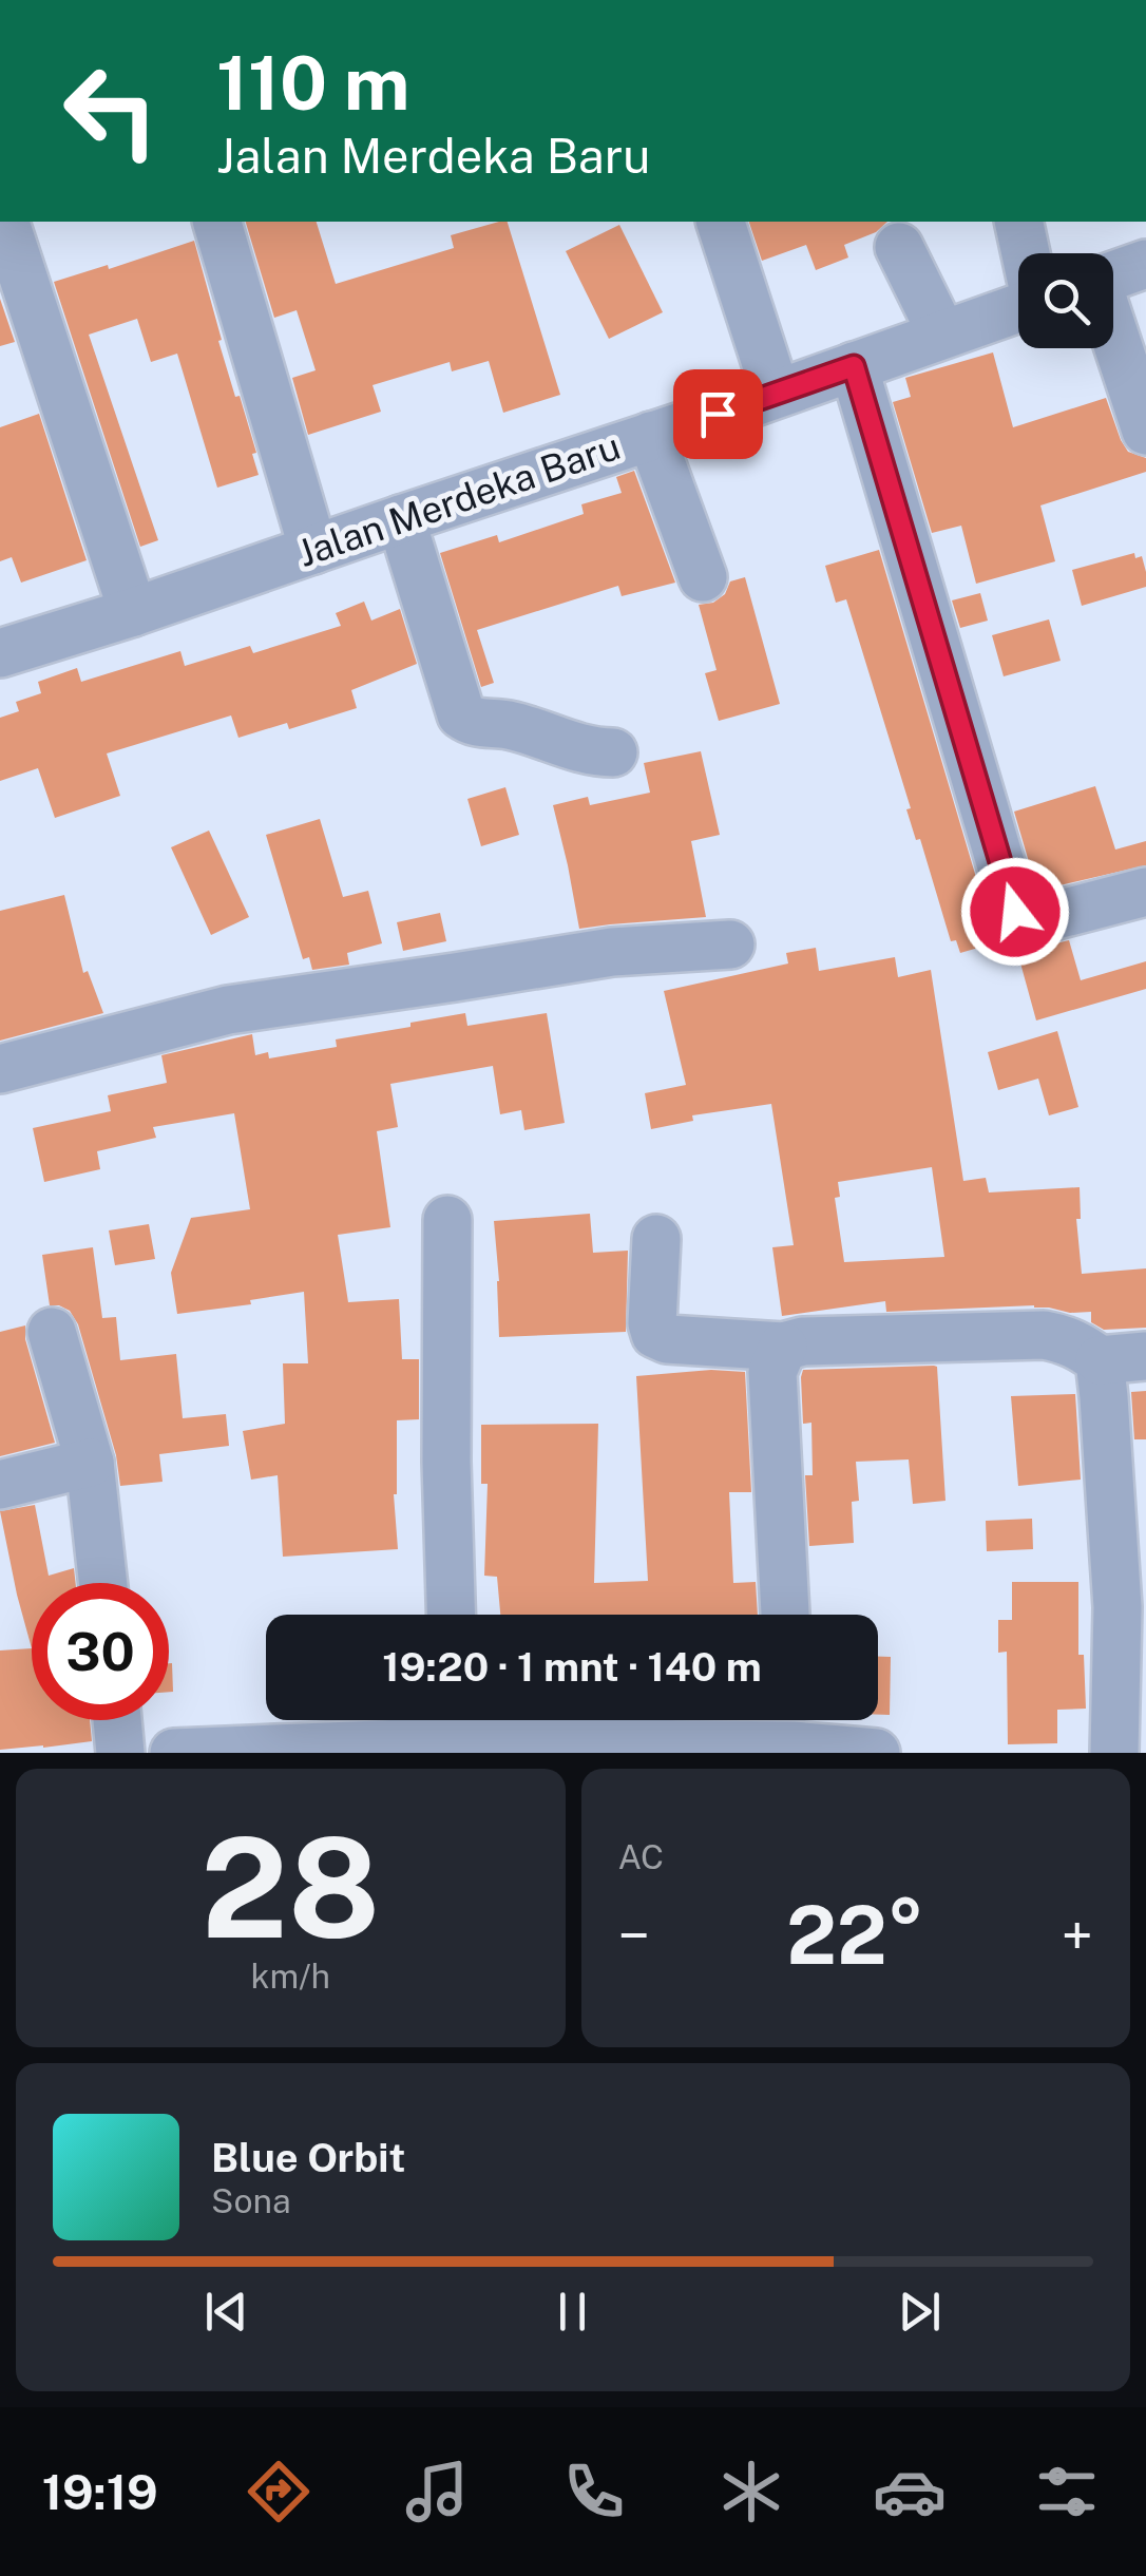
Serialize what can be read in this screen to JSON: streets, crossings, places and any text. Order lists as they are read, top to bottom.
{
  "streets": {
    "street": ["Jalan Merdeka Baru"]
  },
  "page": {
    "turn": ["110 m", "Jalan Merdeka Baru"],
    "limit": "30",
    "trip": "19:20 · 1 mnt · 140 m",
    "tile": [
      ["28", "km/h"],
      "AC"
    ],
    "heat": ["−", "22°", "+"],
    "song": ["Blue Orbit", "Sona"],
    "tabs": "19:19"
  }
}
